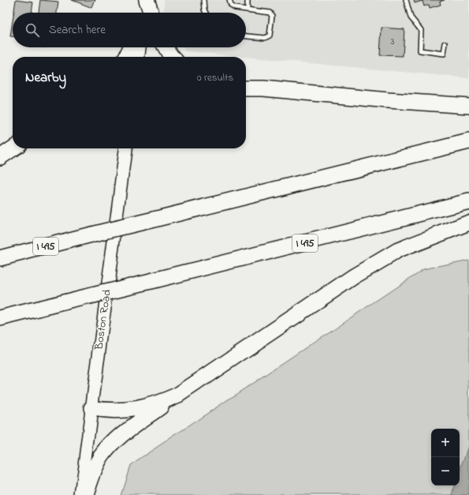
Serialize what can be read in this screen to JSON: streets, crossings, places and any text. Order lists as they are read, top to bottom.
{
  "streets": {
    "highway": ["I 495"],
    "main road": ["Boston Road"]
  },
  "house_numbers": ["3"],
  "page": {
    "search": "Search here",
    "heading": ["Nearby", "0 results"],
    "map_buttons": ["+", "−"]
  }
}
